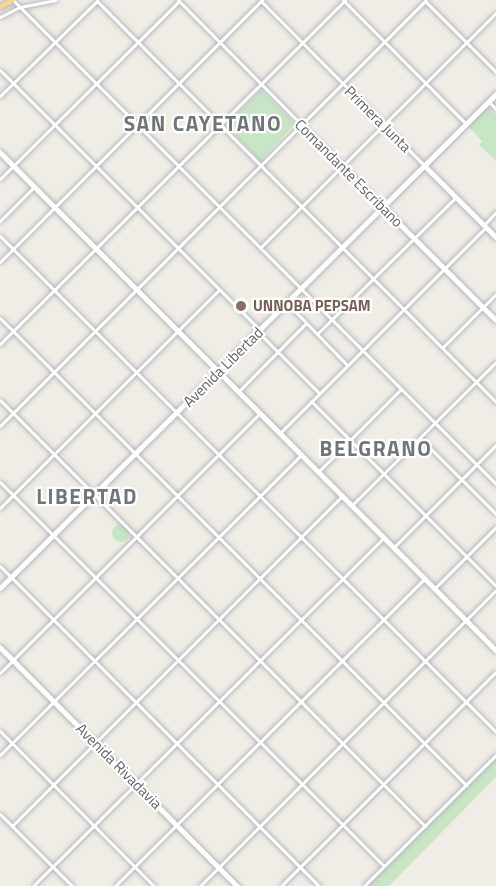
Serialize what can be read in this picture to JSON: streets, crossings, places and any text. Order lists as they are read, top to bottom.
{
  "streets": {
    "main road": [
      "Primera Junta",
      "Comandante Escribano",
      "Avenida Libertad",
      "Avenida Rivadavia"
    ]
  },
  "crossings": [
    ["Primera Junta", "Avenida Libertad"],
    ["Comandante Escribano", "Avenida Libertad"]
  ],
  "districts": ["SAN CAYETANO", "BELGRANO", "LIBERTAD"],
  "places": ["UNNOBA PEPSAM"]
}
